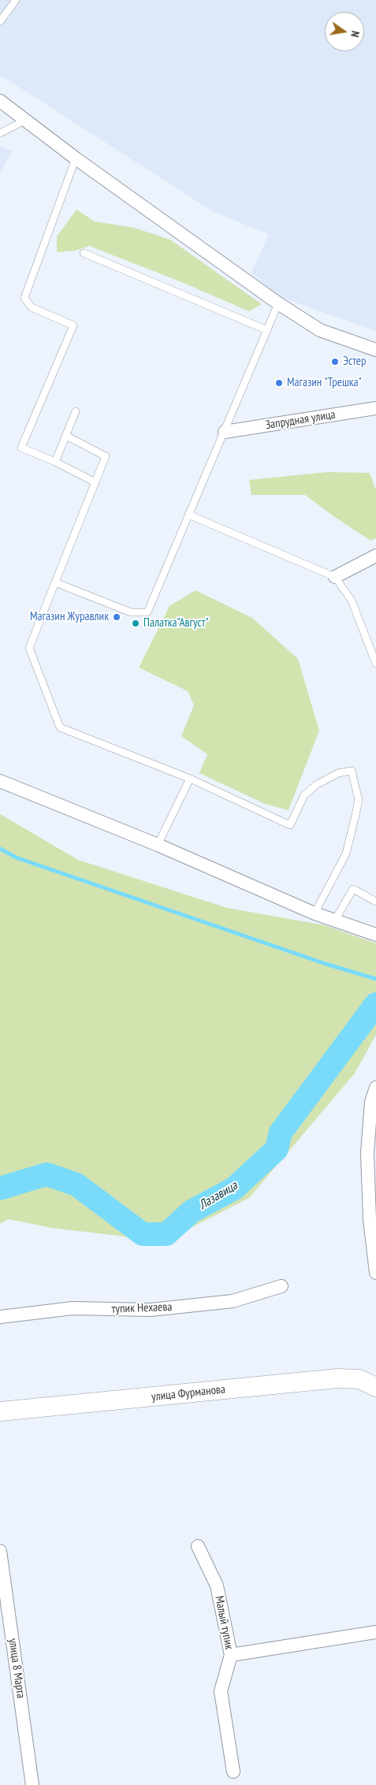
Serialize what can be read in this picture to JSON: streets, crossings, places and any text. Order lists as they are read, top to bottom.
{
  "streets": {
    "main road": ["улица Фурманова"],
    "street": [
      "Запрудная улица",
      "тупик Нехаева",
      "Малый тупик",
      "улица 8 Марта"
    ]
  },
  "water": ["Лазавица"],
  "places": [
    "Эстер",
    "Магазин \"Трешка\"",
    "Магазин Журавлик",
    "Палатка\"Август\""
  ],
  "north": "right"
}
